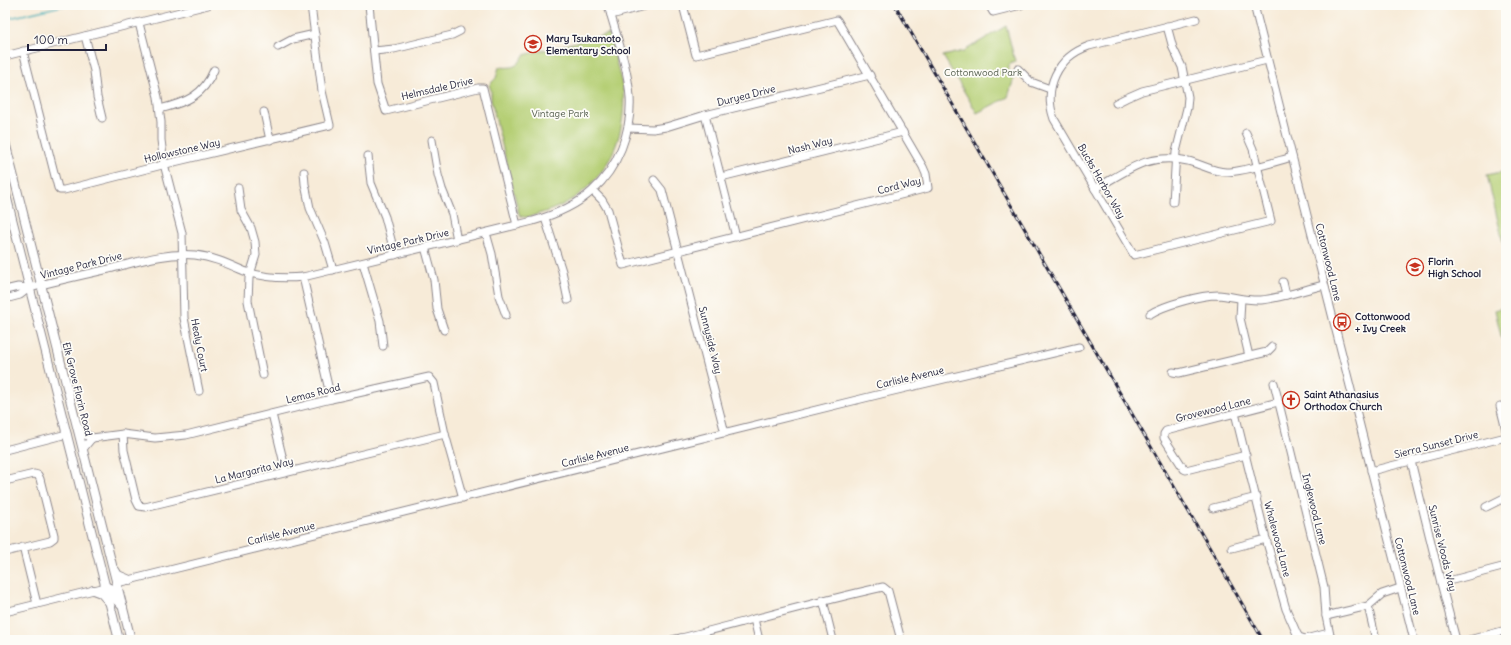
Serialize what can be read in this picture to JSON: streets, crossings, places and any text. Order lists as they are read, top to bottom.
{
  "streets": {
    "main road": ["Elk Grove Florin Road"],
    "street": [
      "Helmsdale Drive",
      "Duryea Drive",
      "Nash Way",
      "Hollowstone Way",
      "Bucks Harbor Way",
      "Cord Way",
      "Vintage Park Drive",
      "Cottonwood Lane",
      "Sunnyside Way",
      "Healy Court",
      "Carlisle Avenue",
      "Lemas Road",
      "Grovewood Lane",
      "Sierra Sunset Drive",
      "La Margarita Way",
      "Inglewood Lane",
      "Whalewood Lane",
      "Sunrise Woods Way"
    ]
  },
  "crossings": [
    ["Helmsdale Drive", "Vintage Park Drive"],
    ["Duryea Drive", "Cord Way"],
    ["Duryea Drive", "Vintage Park Drive"],
    ["Nash Way", "Cord Way"],
    ["Hollowstone Way", "Healy Court"],
    ["Cord Way", "Vintage Park Drive"],
    ["Cord Way", "Sunnyside Way"],
    ["Vintage Park Drive", "Healy Court"],
    ["Vintage Park Drive", "Elk Grove Florin Road"],
    ["Cottonwood Lane", "Sierra Sunset Drive"],
    ["Sunnyside Way", "Carlisle Avenue"],
    ["Carlisle Avenue", "Elk Grove Florin Road"],
    ["Carlisle Avenue", "Lemas Road"],
    ["Lemas Road", "La Margarita Way"],
    ["Grovewood Lane", "Inglewood Lane"],
    ["Grovewood Lane", "Whalewood Lane"],
    ["Sierra Sunset Drive", "Sunrise Woods Way"],
    ["Inglewood Lane", "Whalewood Lane"]
  ],
  "parks": ["Cottonwood Park", "Vintage Park"],
  "places": {
    "school or university": ["Mary Tsukamoto Elementary School", "Florin High School"],
    "bus stop": ["Cottonwood + Ivy Creek"],
    "church": ["Saint Athanasius Orthodox Church"]
  },
  "scale_bar": "100 m"
}
